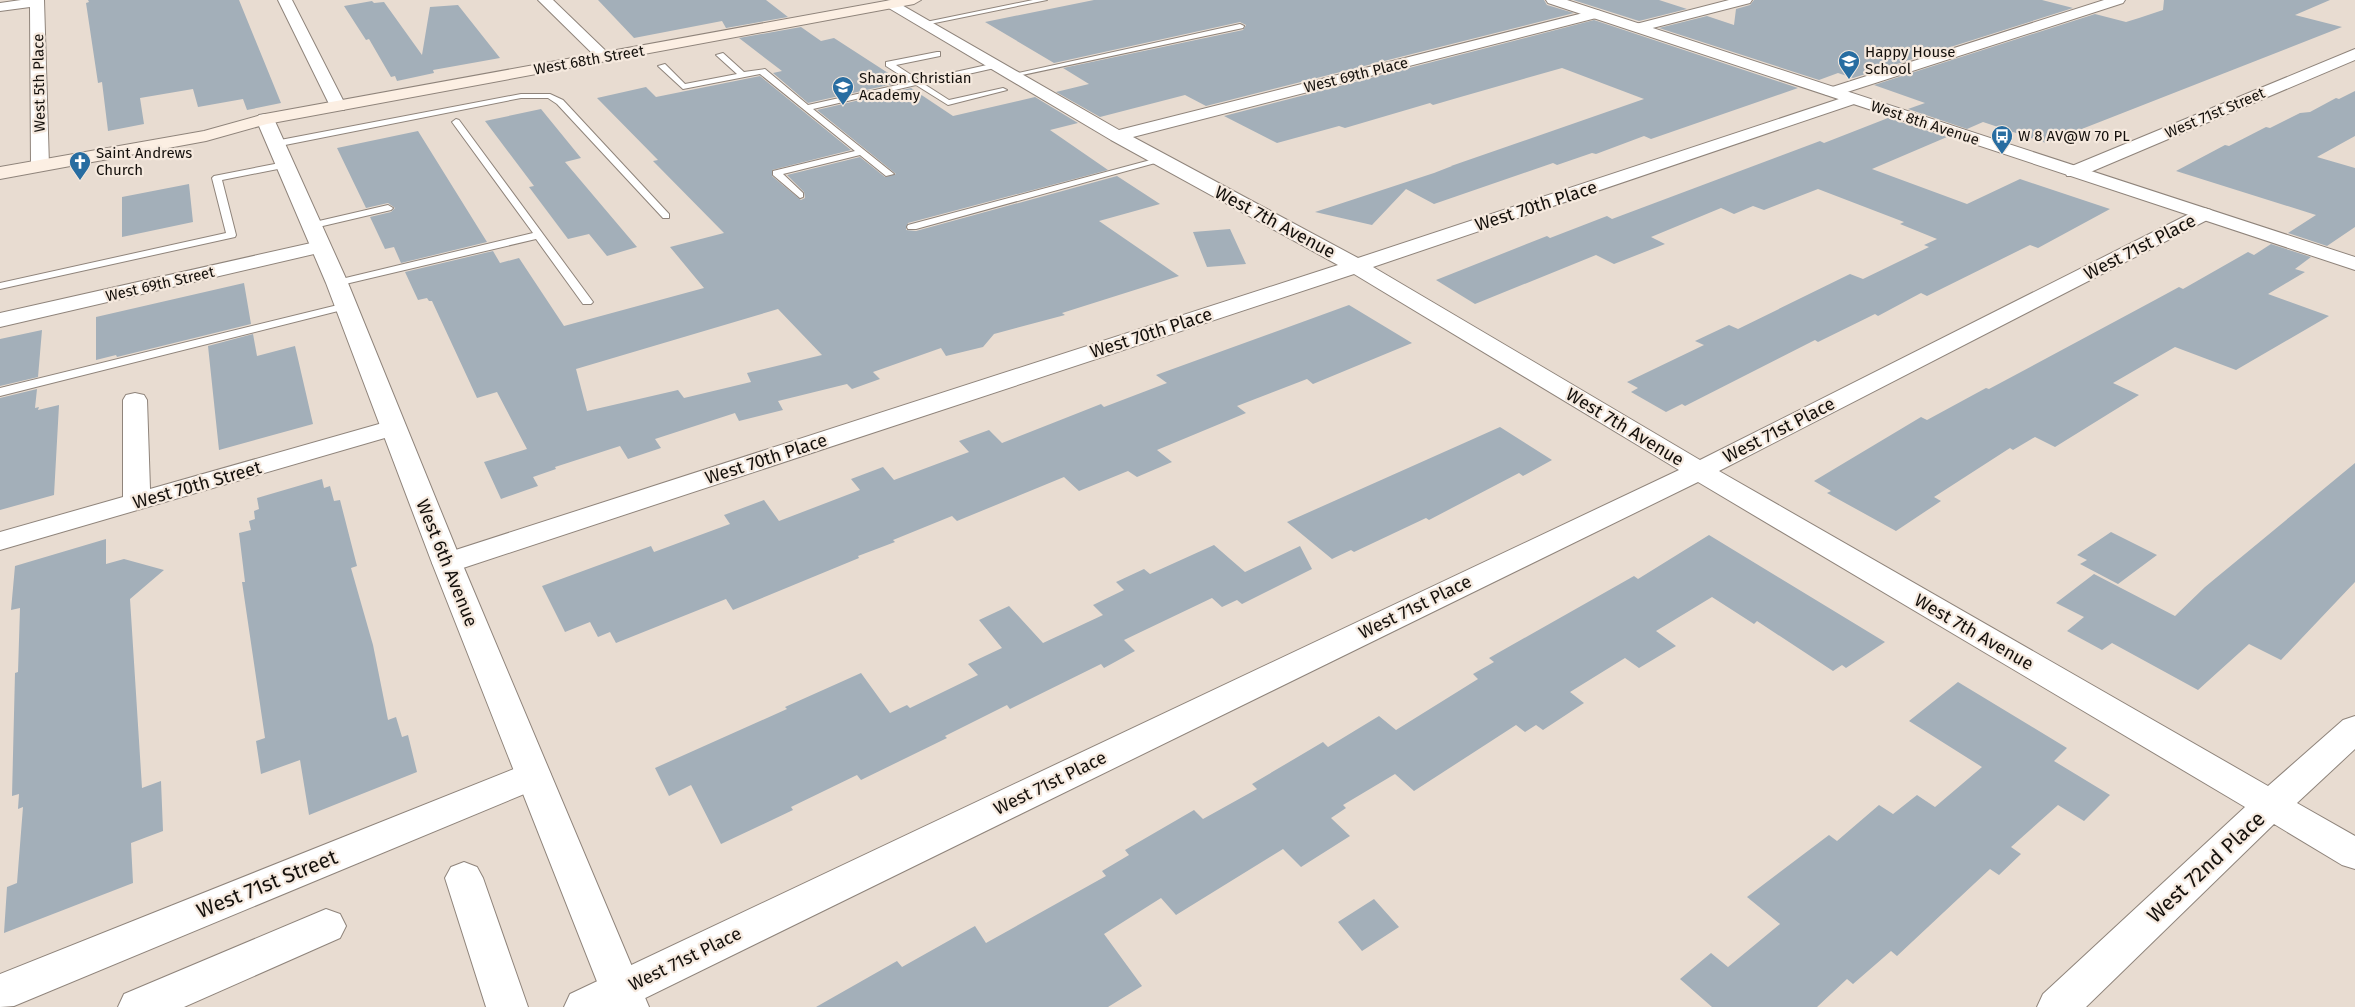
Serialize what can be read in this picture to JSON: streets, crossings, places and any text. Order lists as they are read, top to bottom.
{
  "streets": {
    "main road": ["West 68th Street"],
    "street": [
      "West 69th Place",
      "West 5th Place",
      "West 71st Street",
      "West 8th Avenue",
      "West 70th Place",
      "West 7th Avenue",
      "West 71st Place",
      "West 69th Street",
      "West 70th Street",
      "West 6th Avenue",
      "West 72nd Place"
    ]
  },
  "crossings": [
    ["West 68th Street", "West 5th Place"],
    ["West 68th Street", "West 7th Avenue"],
    ["West 68th Street", "West 6th Avenue"],
    ["West 69th Place", "West 8th Avenue"],
    ["West 69th Place", "West 7th Avenue"],
    ["West 71st Street", "West 8th Avenue"],
    ["West 71st Street", "West 6th Avenue"],
    ["West 8th Avenue", "West 70th Place"],
    ["West 8th Avenue", "West 71st Place"],
    ["West 70th Place", "West 7th Avenue"],
    ["West 70th Place", "West 6th Avenue"],
    ["West 7th Avenue", "West 71st Place"],
    ["West 7th Avenue", "West 72nd Place"],
    ["West 71st Place", "West 6th Avenue"],
    ["West 69th Street", "West 6th Avenue"],
    ["West 70th Street", "West 6th Avenue"]
  ],
  "places": {
    "school or university": ["Happy House School", "Sharon Christian Academy"],
    "bus stop": ["W 8 AV@W 70 PL"],
    "church": ["Saint Andrews Church"]
  }
}
